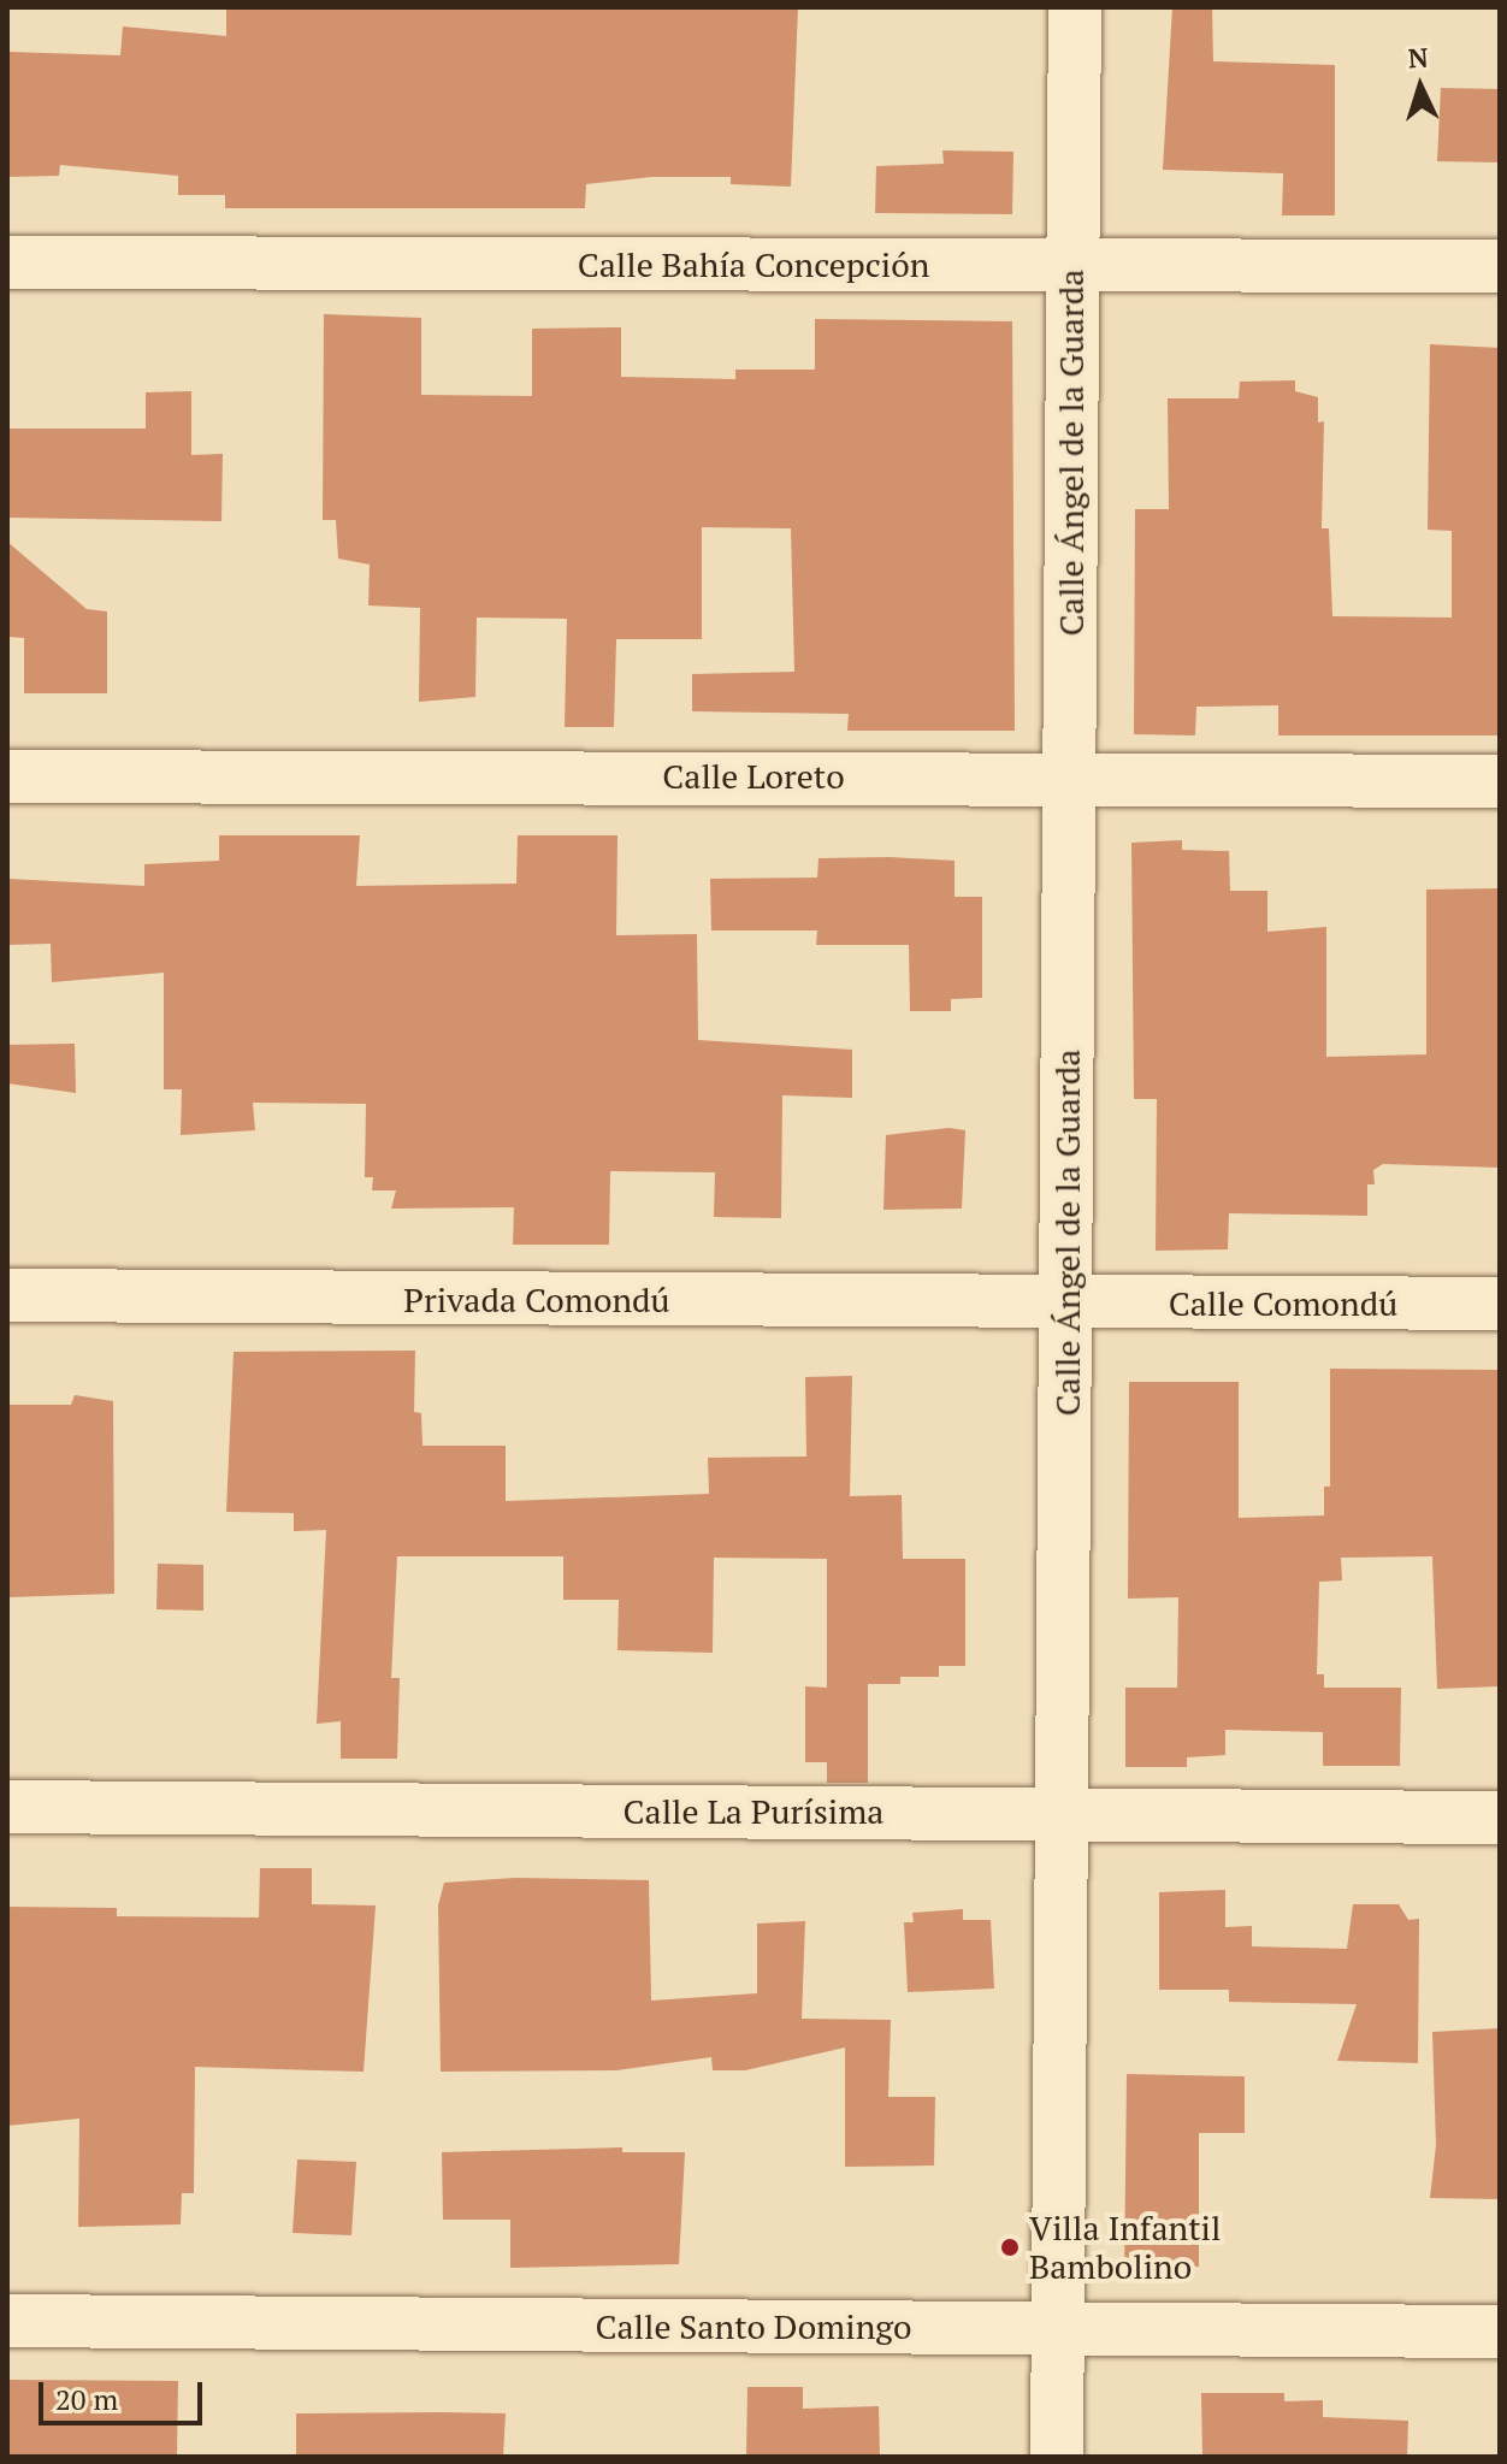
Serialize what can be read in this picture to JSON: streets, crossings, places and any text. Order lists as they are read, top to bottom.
{
  "streets": {
    "street": [
      "Calle Bahía Concepción",
      "Calle Ángel de la Guarda",
      "Calle Loreto",
      "Privada Comondú",
      "Calle Comondú",
      "Calle La Purísima",
      "Calle Santo Domingo"
    ]
  },
  "crossings": [
    ["Calle Bahía Concepción", "Calle Ángel de la Guarda"],
    ["Calle Ángel de la Guarda", "Calle Loreto"],
    ["Calle Ángel de la Guarda", "Privada Comondú"],
    ["Calle Ángel de la Guarda", "Calle Comondú"],
    ["Calle Ángel de la Guarda", "Calle La Purísima"],
    ["Calle Ángel de la Guarda", "Calle Santo Domingo"],
    ["Privada Comondú", "Calle Comondú"]
  ],
  "places": ["Villa Infantil Bambolino"],
  "scale_bar": "20 m",
  "north": "top"
}
